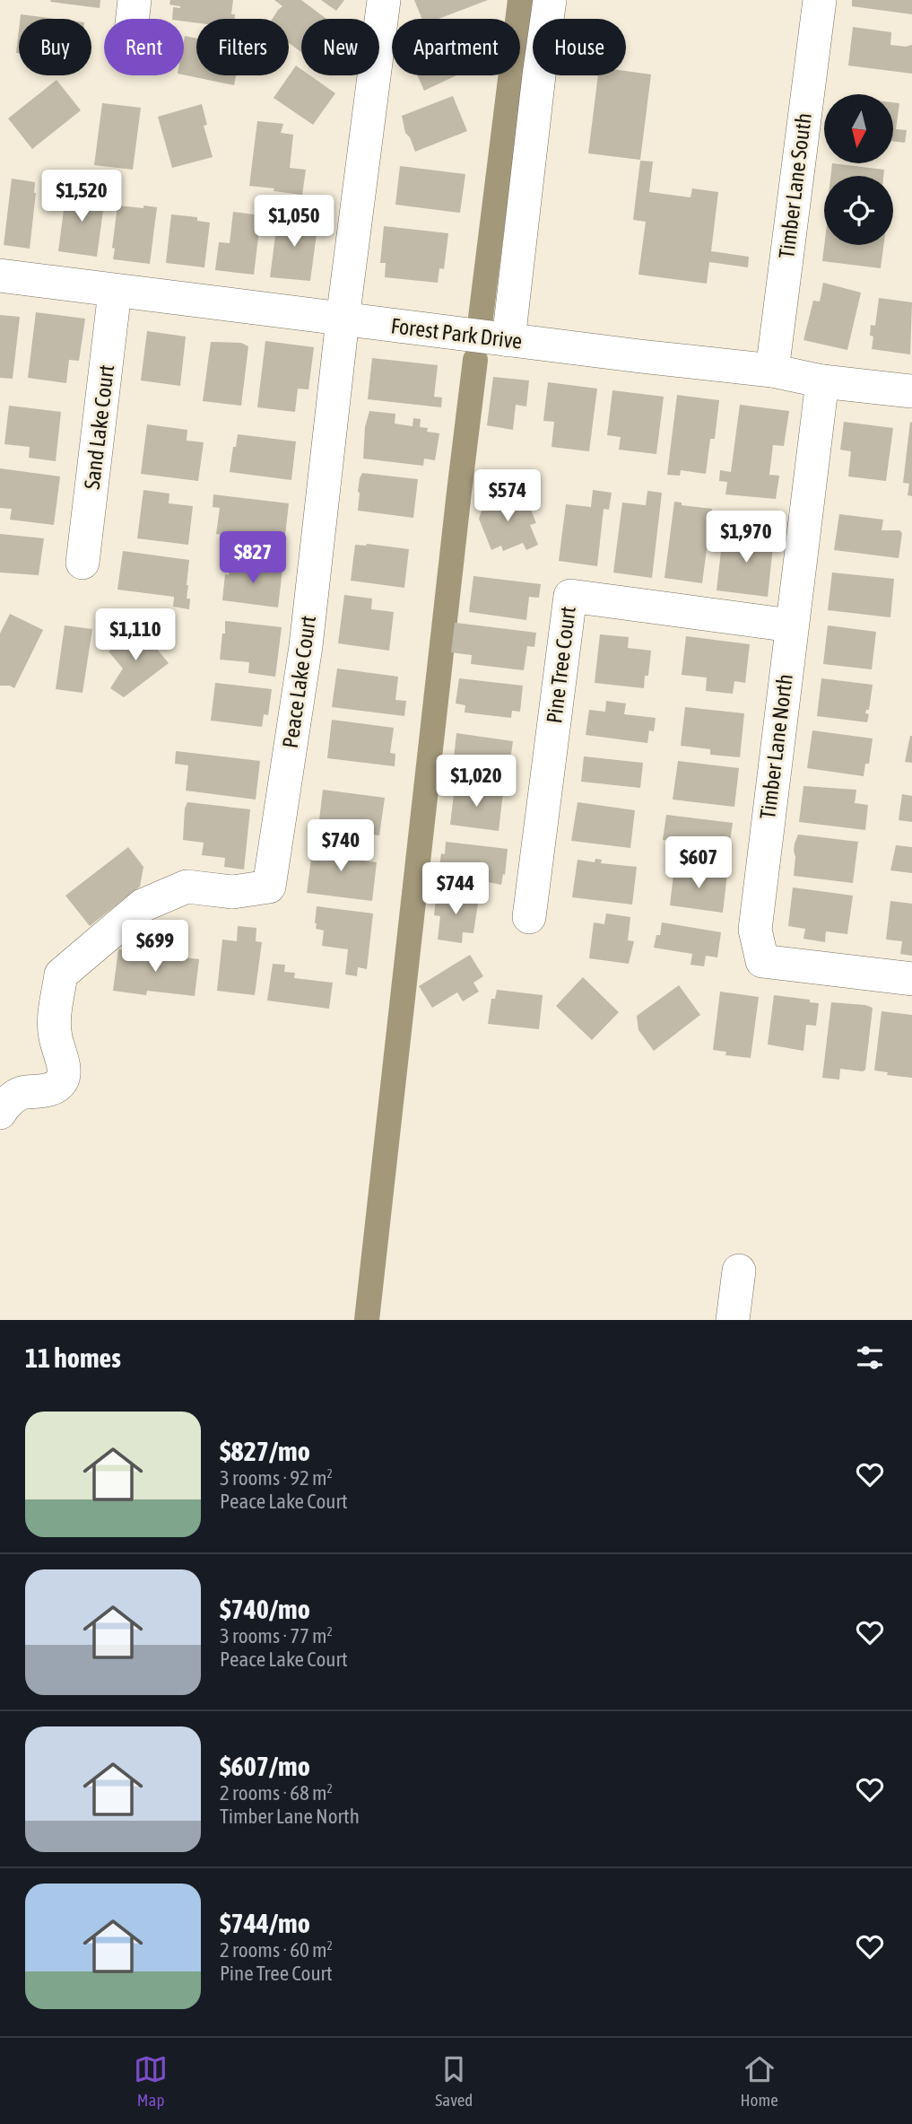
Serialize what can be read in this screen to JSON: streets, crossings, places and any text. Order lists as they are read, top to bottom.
{
  "streets": {
    "street": [
      "Timber Lane South",
      "Forest Park Drive",
      "Sand Lake Court",
      "Pine Tree Court",
      "Peace Lake Court",
      "Timber Lane North"
    ]
  },
  "crossings": [
    ["Timber Lane South", "Forest Park Drive"],
    ["Forest Park Drive", "Sand Lake Court"],
    ["Forest Park Drive", "Peace Lake Court"],
    ["Forest Park Drive", "Timber Lane North"],
    ["Pine Tree Court", "Timber Lane North"]
  ],
  "north": "bottom",
  "page": {
    "chip": [
      "Buy",
      "Rent",
      "Filters",
      "New",
      "Apartment",
      "House"
    ],
    "price": [
      "$1,520",
      "$1,050",
      "$574",
      "$1,970",
      "$827",
      "$1,110",
      "$1,020",
      "$740",
      "$607",
      "$744",
      "$699"
    ],
    "heading": "11 homes",
    "list": [
      {
        "name": "$827/mo",
        "note": "3 rooms · 92 m² · Peace Lake Court"
      },
      {
        "name": "$740/mo",
        "note": "3 rooms · 77 m² · Peace Lake Court"
      },
      {
        "name": "$607/mo",
        "note": "2 rooms · 68 m² · Timber Lane North"
      },
      {
        "name": "$744/mo",
        "note": "2 rooms · 60 m² · Pine Tree Court"
      }
    ],
    "tabs": ["Map", "Saved", "Home"]
  }
}
